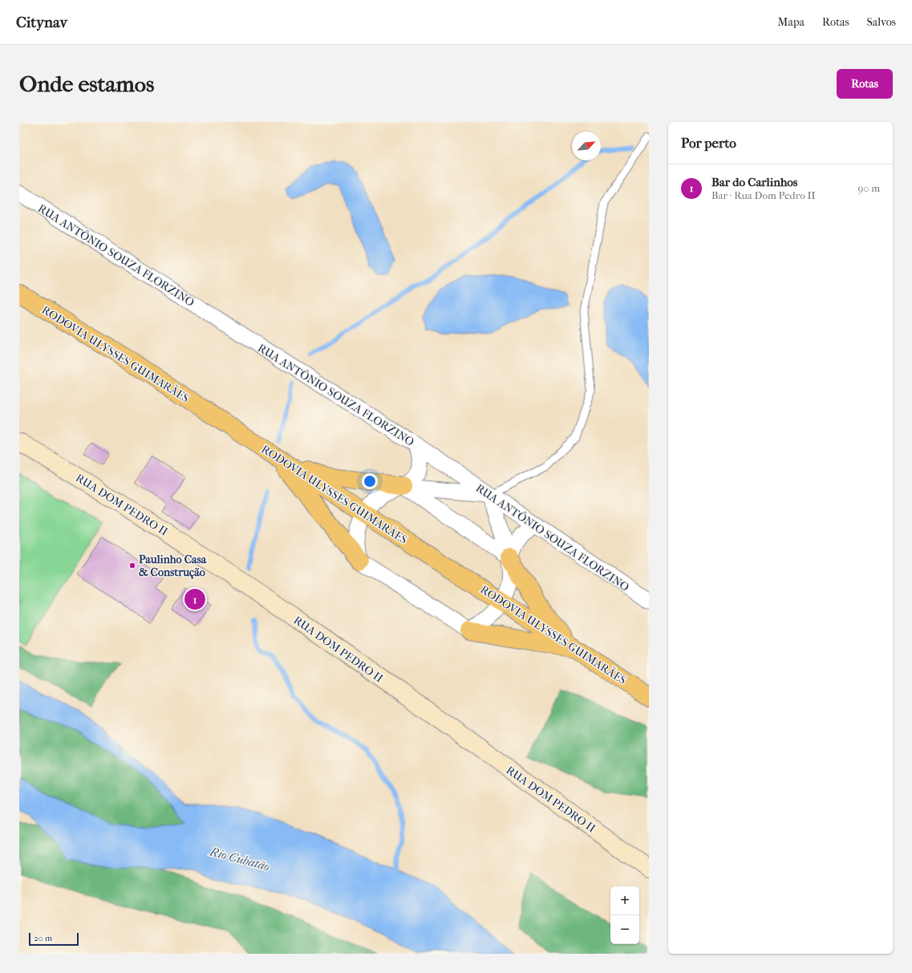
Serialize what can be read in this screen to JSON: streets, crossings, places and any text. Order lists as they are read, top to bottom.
{
  "streets": {
    "highway": ["RODOVIA ULYSSES GUIMARÃES"],
    "main road": ["RUA DOM PEDRO II"],
    "street": ["RUA ANTÔNIO SOUZA FLORZINO"]
  },
  "water": ["Rio Cubatão"],
  "places": ["Paulinho Casa & Construção"],
  "scale_bar": "20 m",
  "north": "top right",
  "page": {
    "header": "Citynav",
    "nav": ["Mapa", "Rotas", "Salvos"],
    "buttons": "Rotas",
    "title": "Onde estamos",
    "heading": "Por perto",
    "list": [
      {
        "mark": "1",
        "name": "Bar do Carlinhos",
        "note": "Bar · Rua Dom Pedro II",
        "value": "90 m"
      }
    ],
    "pins": "1",
    "map_buttons": ["+", "−"],
    "scale": "20 m"
  }
}
